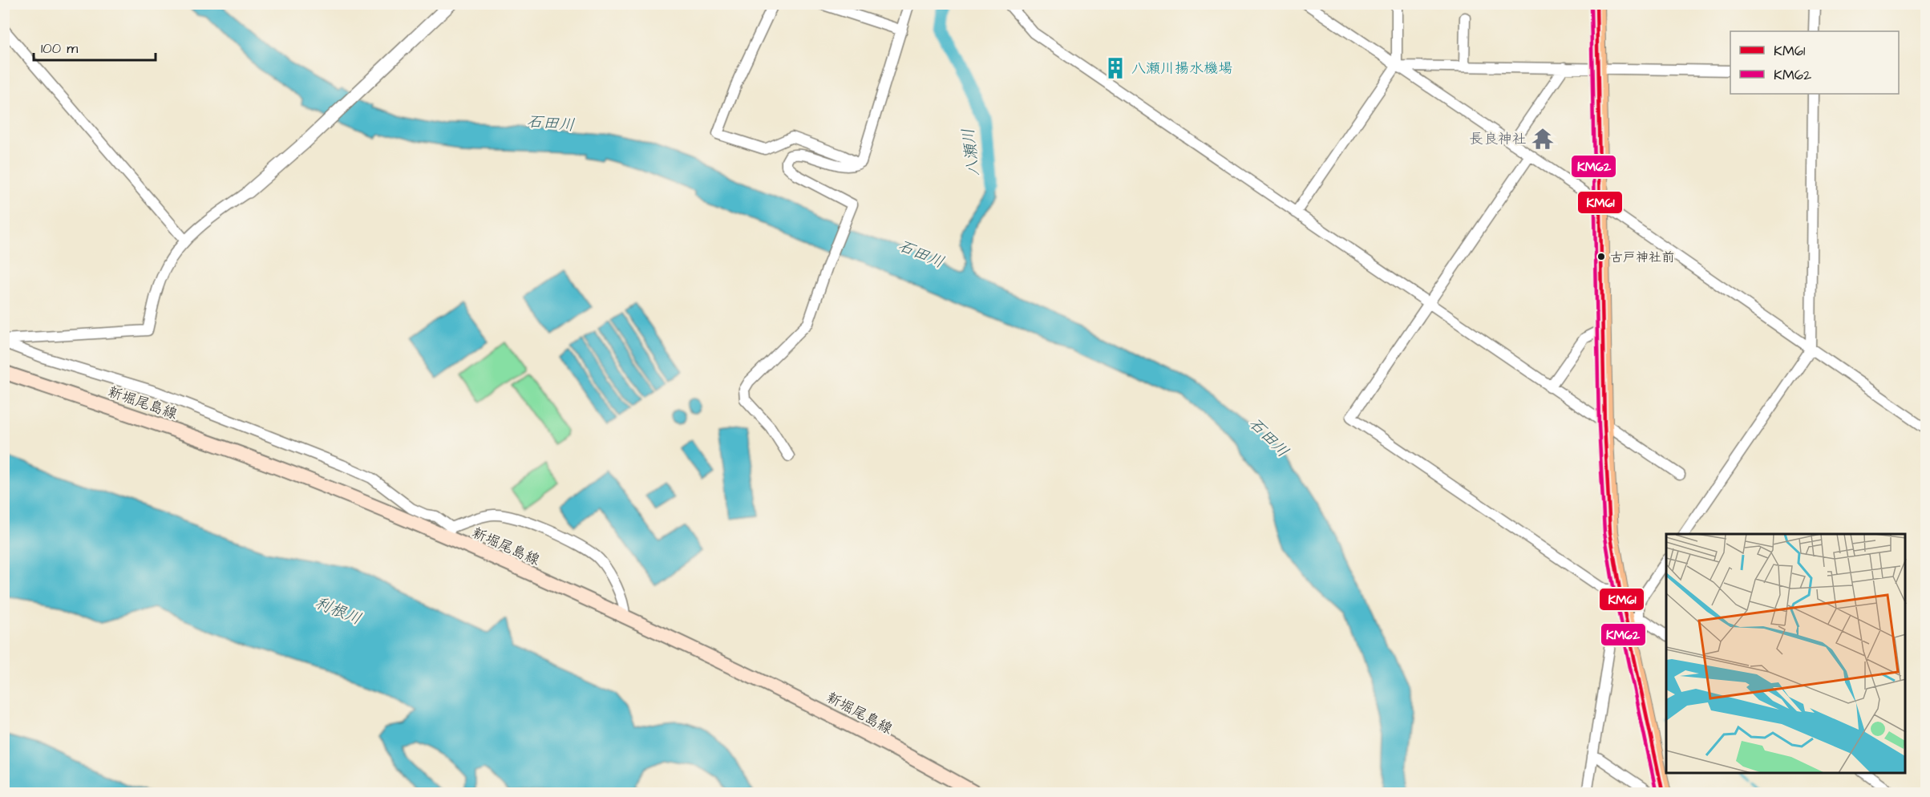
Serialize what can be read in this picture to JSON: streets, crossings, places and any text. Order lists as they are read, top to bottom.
{
  "streets": {
    "main road": ["新堀尾島線"]
  },
  "water": ["石田川", "八瀬川", "利根川"],
  "places": {
    "building": ["八瀬川揚水機場"],
    "temple": ["長良神社"],
    "other": ["古戸神社前"]
  },
  "lines": ["transit line KM61", "transit line KM62"],
  "legend": ["KM61", "KM62"],
  "scale_bar": "100 m"
}
